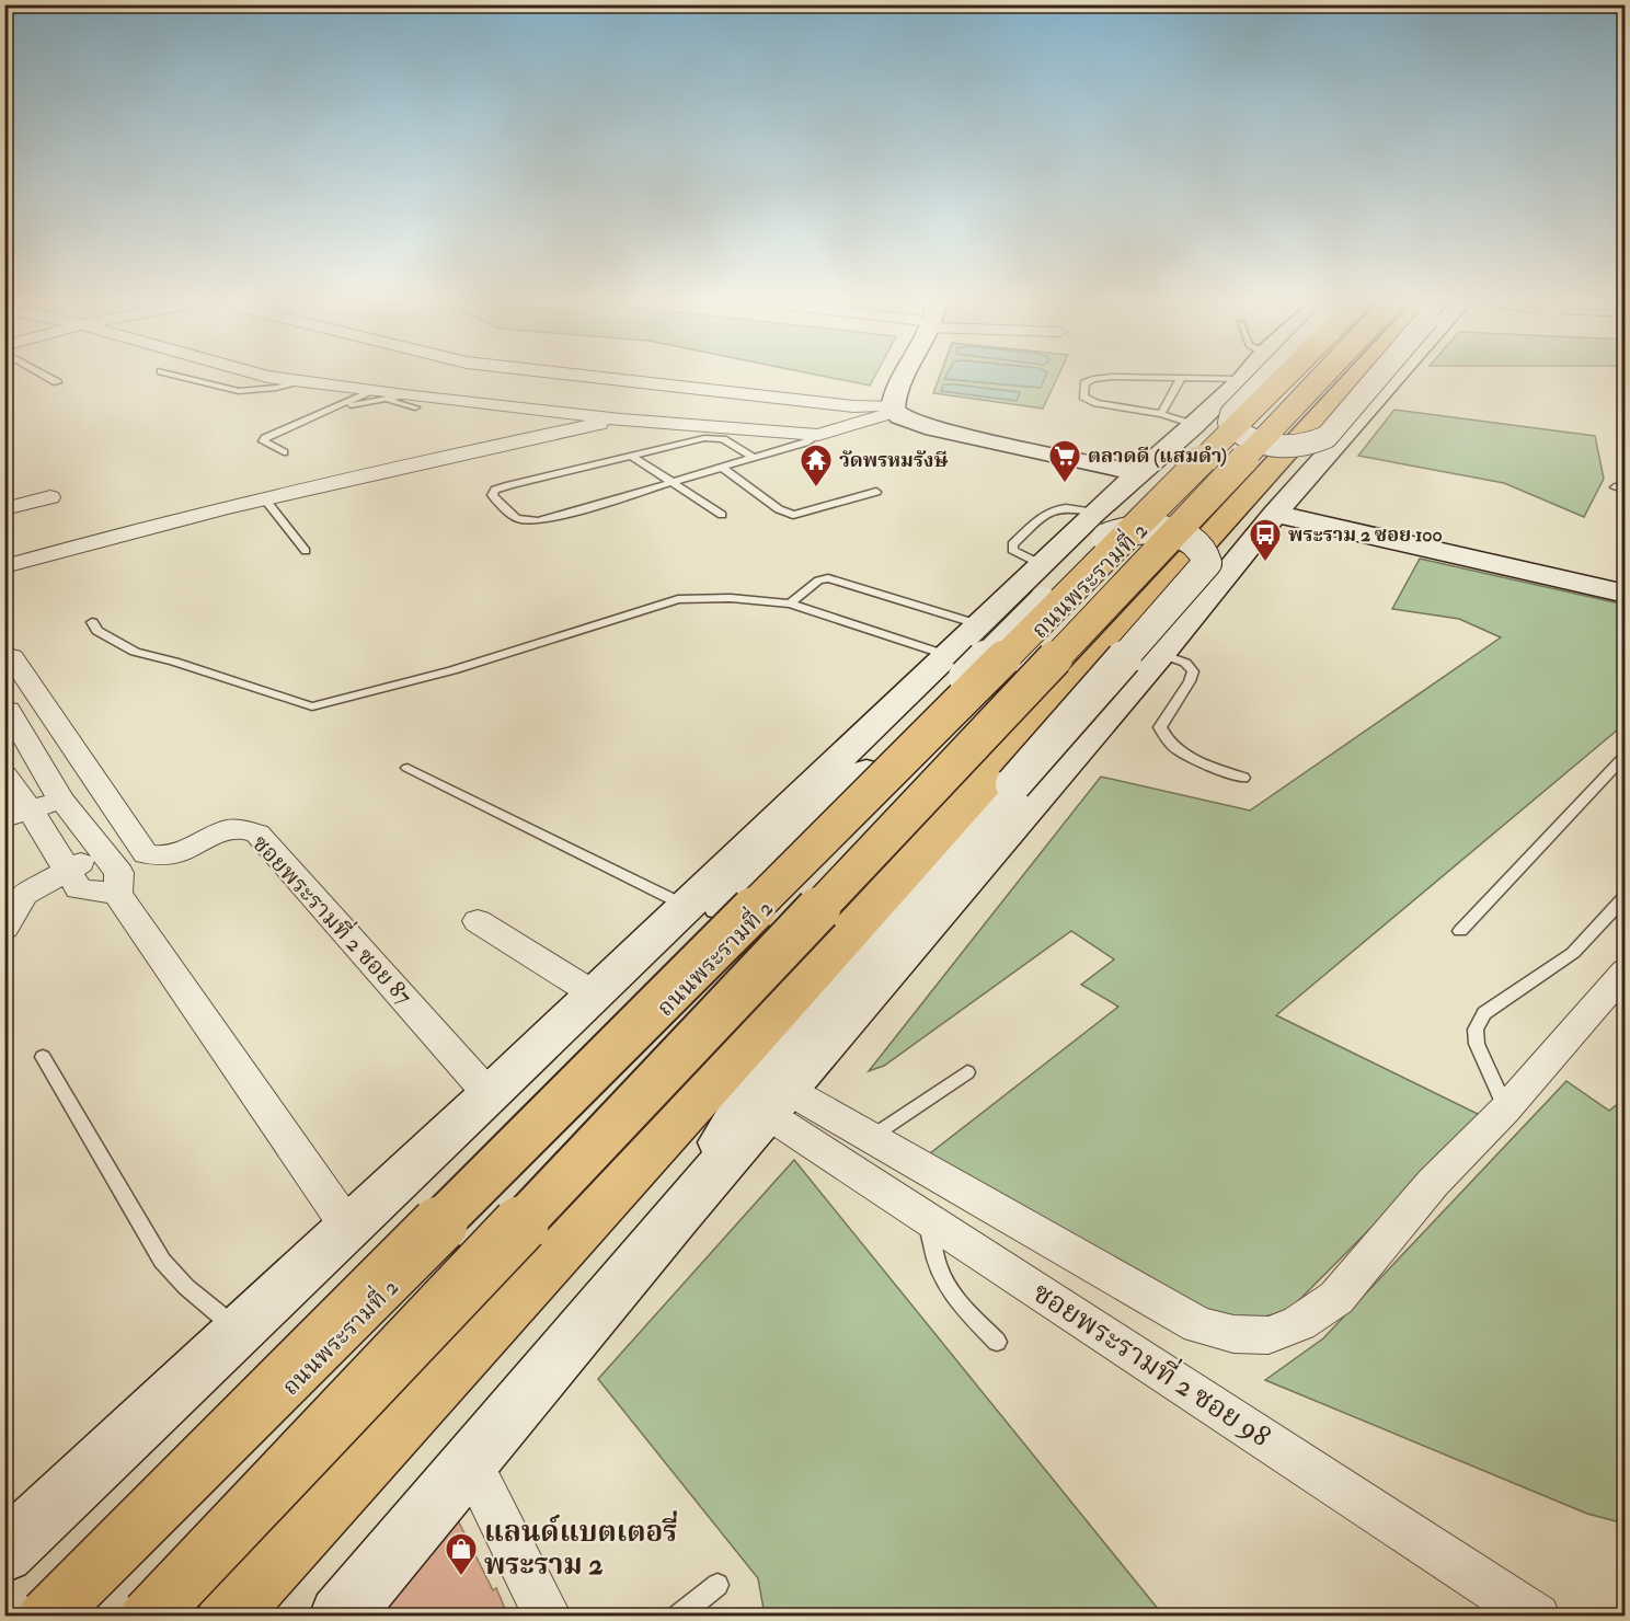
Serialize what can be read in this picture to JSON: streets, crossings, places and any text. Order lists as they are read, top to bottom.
{
  "streets": {
    "highway": ["ถนนพระรามที่ 2"],
    "street": ["ซอยพระรามที่ 2 ซอย 87", "ซอยพระรามที่ 2 ซอย 98"]
  },
  "crossings": [
    ["ถนนพระรามที่ 2", "ซอยพระรามที่ 2 ซอย 87"]
  ],
  "places": {
    "supermarket": ["ตลาดดี (แสมดำ)"],
    "temple": ["วัดพรหมรังษี"],
    "bus stop": ["พระราม 2 ซอย 100"],
    "shop": ["แลนด์แบตเตอรี่ พระราม 2"]
  }
}
